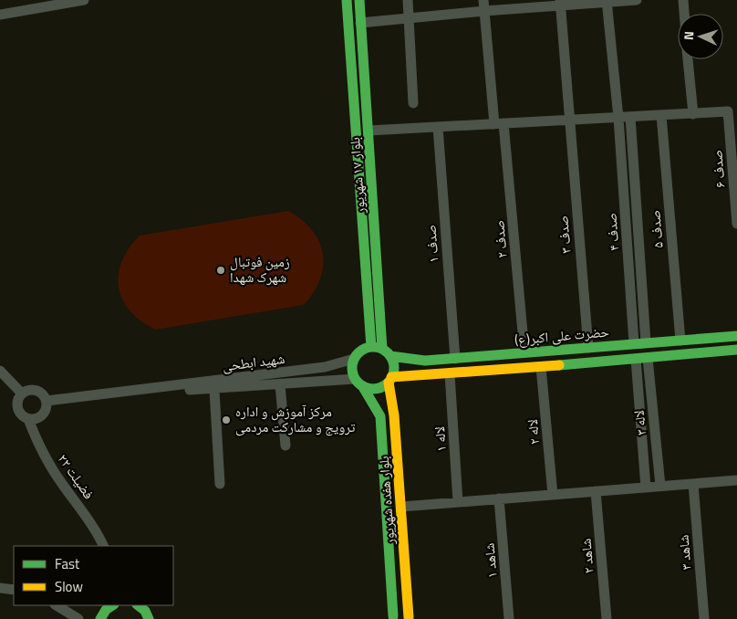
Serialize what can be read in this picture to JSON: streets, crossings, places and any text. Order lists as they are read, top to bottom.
{
  "streets": {
    "street": [
      "صدف ۶",
      "بلوار ۱۷ شهریور",
      "صدف ۵",
      "صدف ۴",
      "صدف ۳",
      "صدف ۲",
      "صدف ۱",
      "حضرت علی اکبر(ع)",
      "شهید ابطحی",
      "لاله ۳",
      "لاله ۲",
      "لاله ۱",
      "فضیلت ۲۲",
      "بلوار هفده شهریور",
      "شاهد ۳",
      "شاهد ۲",
      "شاهد ۱"
    ]
  },
  "crossings": [
    ["بلوار ۱۷ شهریور", "حضرت علی اکبر(ع)"],
    ["بلوار ۱۷ شهریور", "شهید ابطحی"],
    ["بلوار ۱۷ شهریور", "بلوار هفده شهریور"],
    ["صدف ۵", "حضرت علی اکبر(ع)"],
    ["صدف ۴", "حضرت علی اکبر(ع)"],
    ["صدف ۳", "حضرت علی اکبر(ع)"],
    ["صدف ۲", "حضرت علی اکبر(ع)"],
    ["صدف ۱", "حضرت علی اکبر(ع)"],
    ["حضرت علی اکبر(ع)", "شهید ابطحی"],
    ["حضرت علی اکبر(ع)", "بلوار هفده شهریور"],
    ["شهید ابطحی", "فضیلت ۲۲"],
    ["شهید ابطحی", "بلوار هفده شهریور"]
  ],
  "places": ["زمین فوتبال شهرک شهدا", "مرکز آموزش و اداره ترویج و مشارکت مردمی"],
  "legend": ["Fast", "Slow"],
  "north": "left"
}
